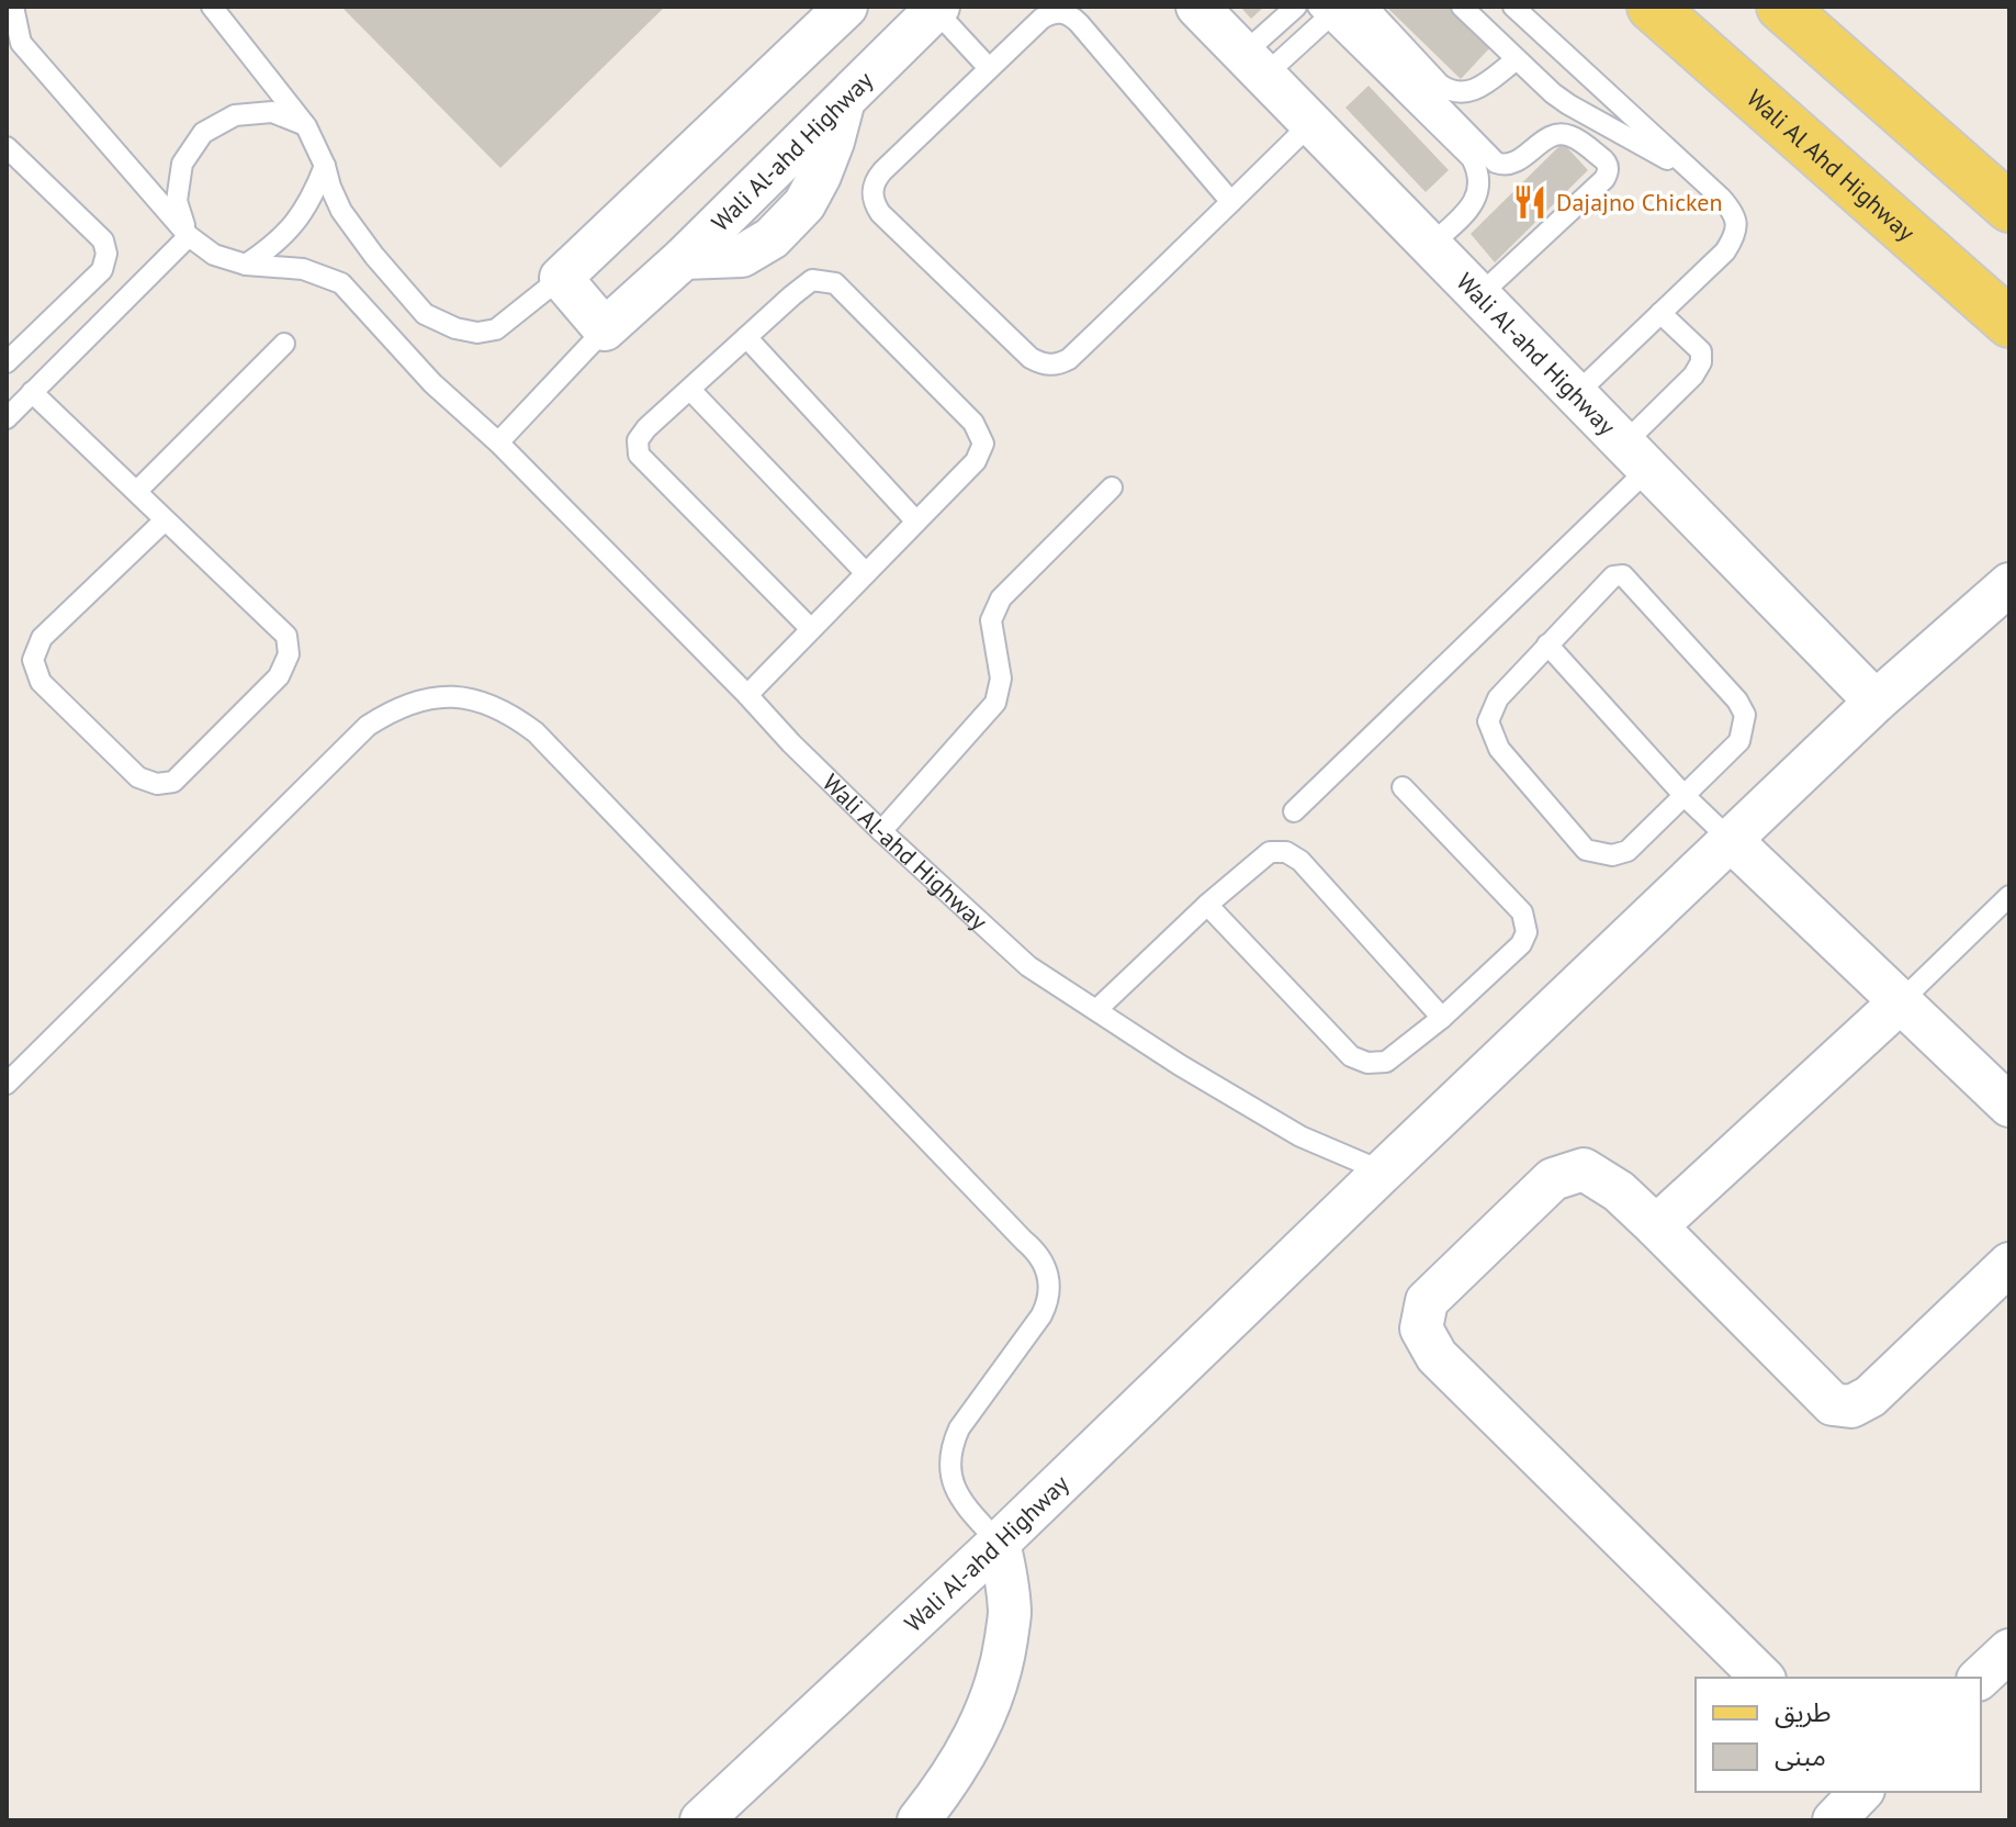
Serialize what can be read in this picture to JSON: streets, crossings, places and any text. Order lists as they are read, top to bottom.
{
  "streets": {
    "main road": ["Wali Al Ahd Highway"],
    "street": ["Wali Al-ahd Highway"]
  },
  "places": {
    "restaurant": ["Dajajno Chicken"]
  },
  "legend": ["طريق", "مبنى"]
}
